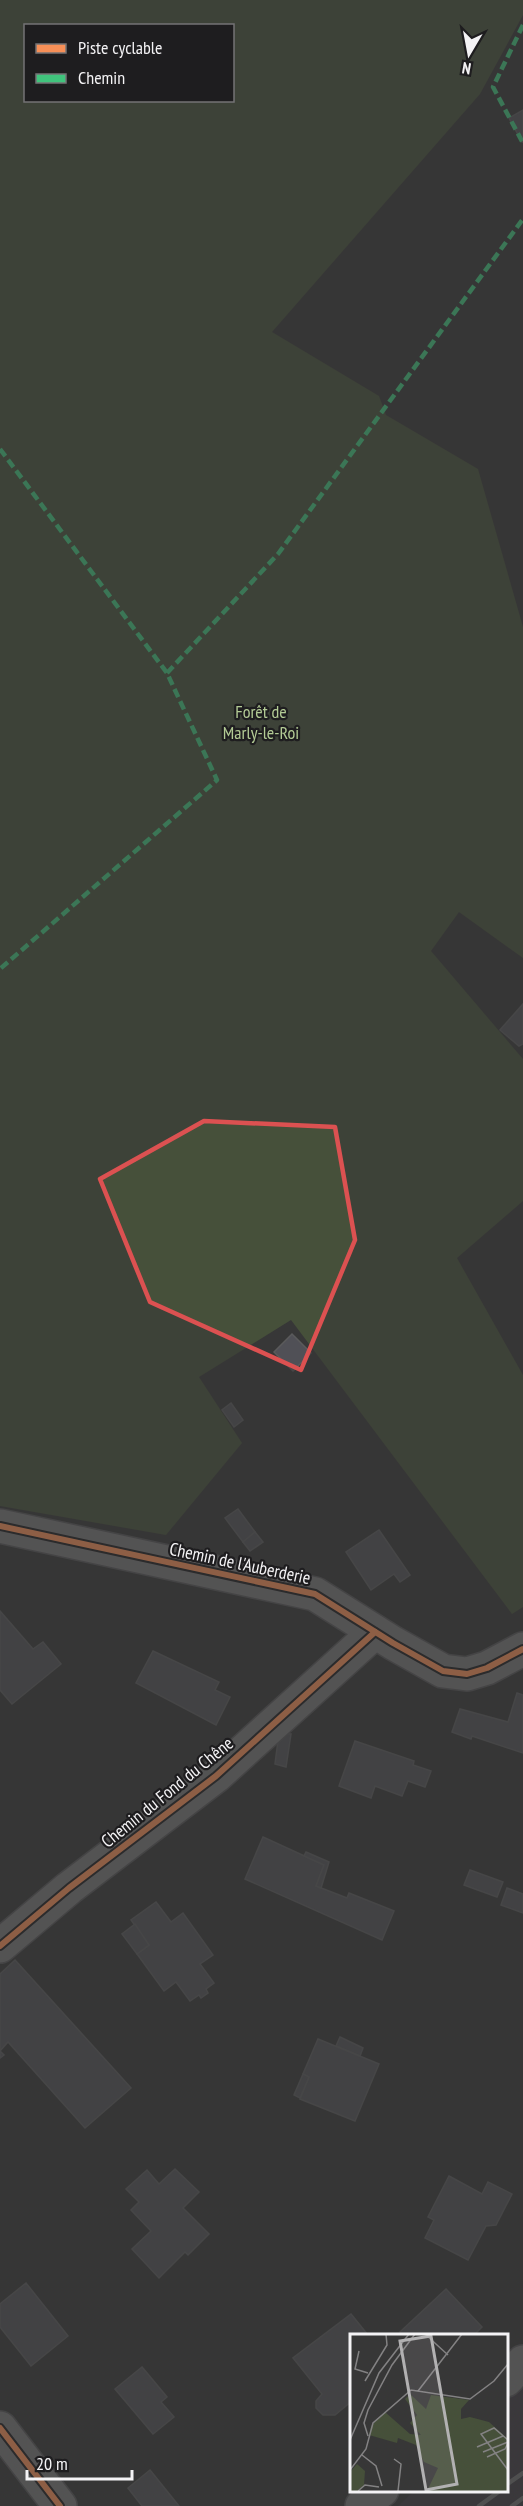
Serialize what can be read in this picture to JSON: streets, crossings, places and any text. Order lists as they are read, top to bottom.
{
  "streets": {
    "street": ["Chemin de l'Auberderie", "Chemin du Fond du Chêne"]
  },
  "crossings": [
    ["Chemin de l'Auberderie", "Chemin du Fond du Chêne"]
  ],
  "parks": ["Forêt de Marly-le-Roi"],
  "legend": ["Piste cyclable", "Chemin"],
  "scale_bar": "20 m",
  "north": "bottom"
}
